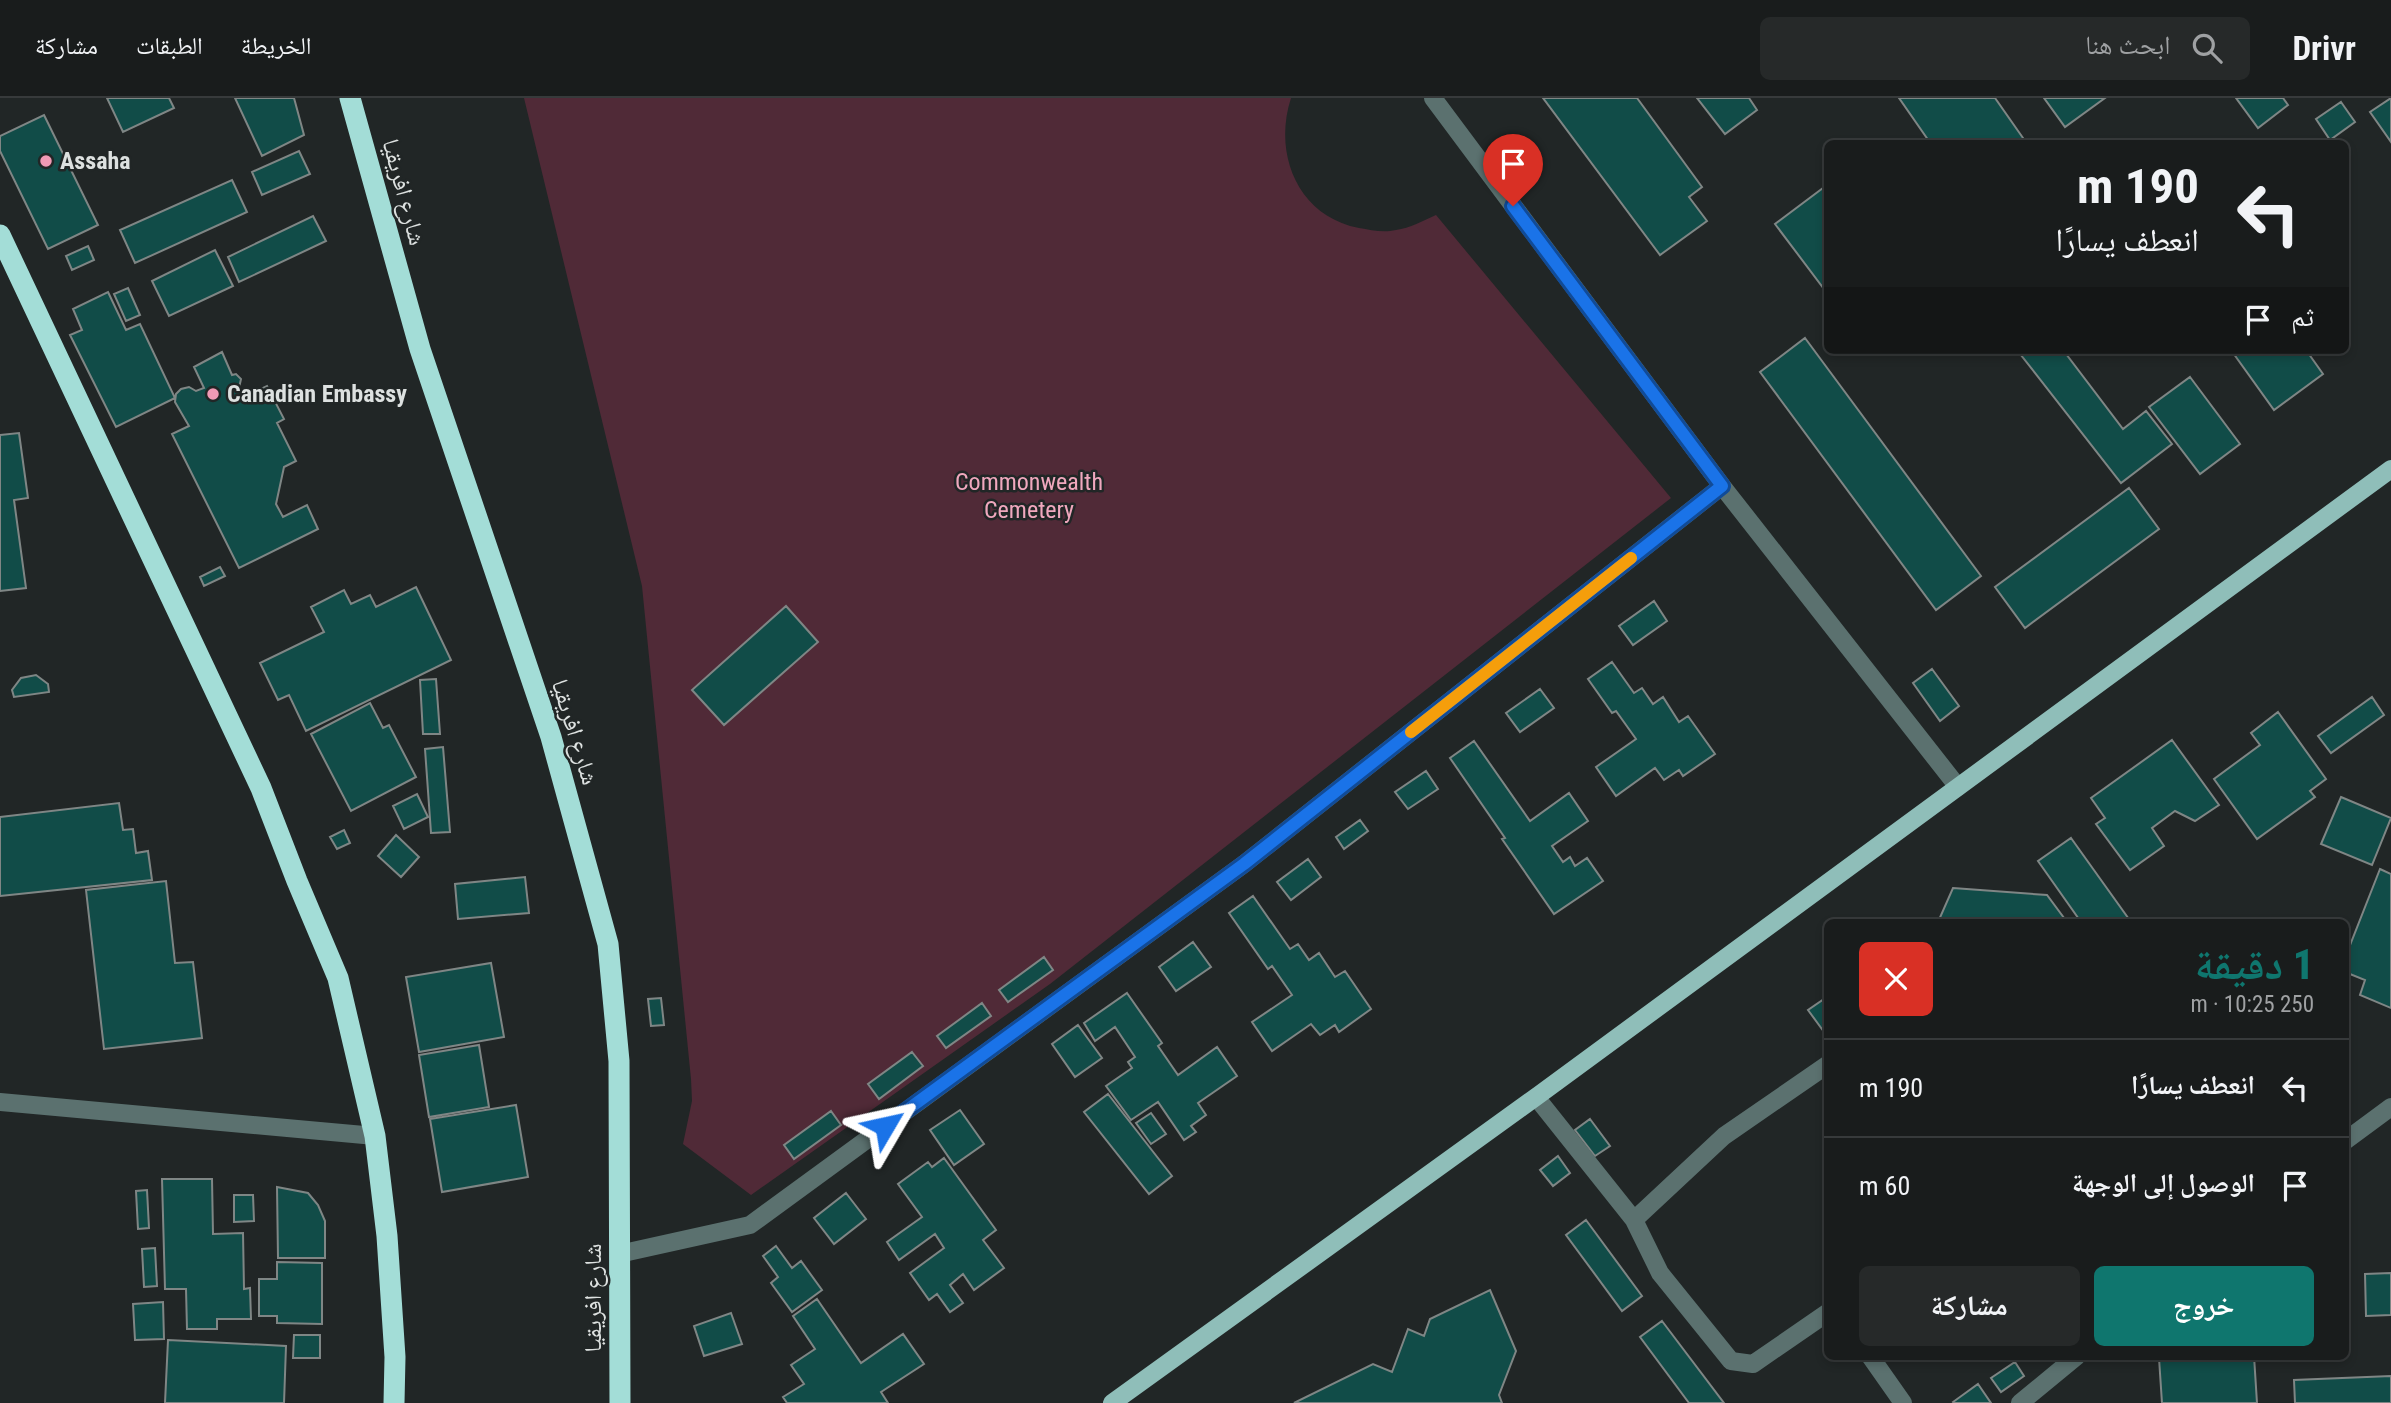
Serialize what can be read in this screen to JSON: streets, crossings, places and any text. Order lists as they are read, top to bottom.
{
  "streets": {
    "highway": ["شارع افريقيا"]
  },
  "parks": ["Commonwealth Cemetery"],
  "places": ["Assaha", "Canadian Embassy"],
  "page": {
    "header": "Drivr",
    "search": "ابحث هنا",
    "nav": ["الخريطة", "الطبقات", "مشاركة"],
    "turn": ["190 m", "انعطف يسارًا"],
    "then": "ثم",
    "heading": ["1 دقيقة", "250 m · 10:25"],
    "list": [
      {
        "name": "انعطف يسارًا",
        "value": "190 m"
      },
      {
        "name": "الوصول إلى الوجهة",
        "value": "60 m"
      }
    ],
    "buttons": ["خروج", "مشاركة"]
  }
}
